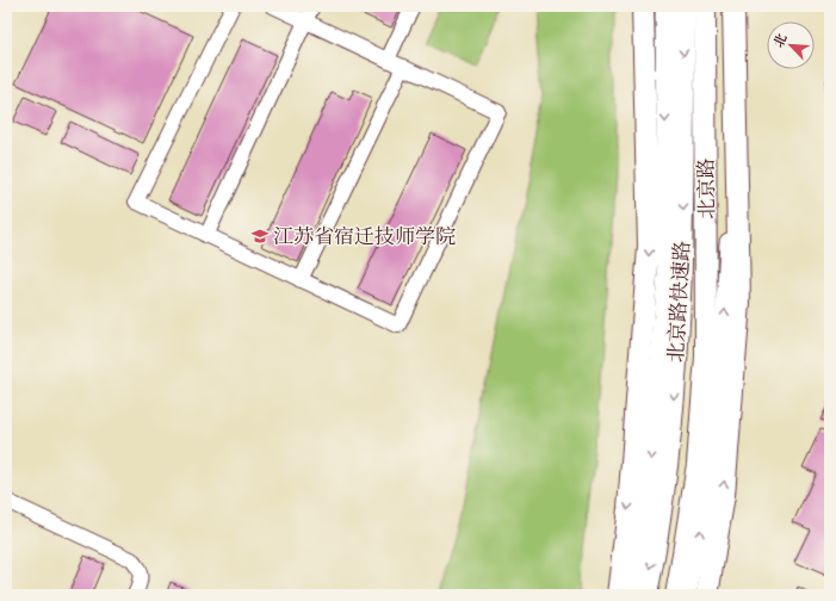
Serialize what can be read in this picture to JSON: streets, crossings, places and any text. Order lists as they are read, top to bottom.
{
  "streets": {
    "highway": ["北京路快速路"],
    "main road": ["北京路"]
  },
  "places": {
    "school or university": ["江苏省宿迁技师学院"]
  },
  "north": "top left"
}
